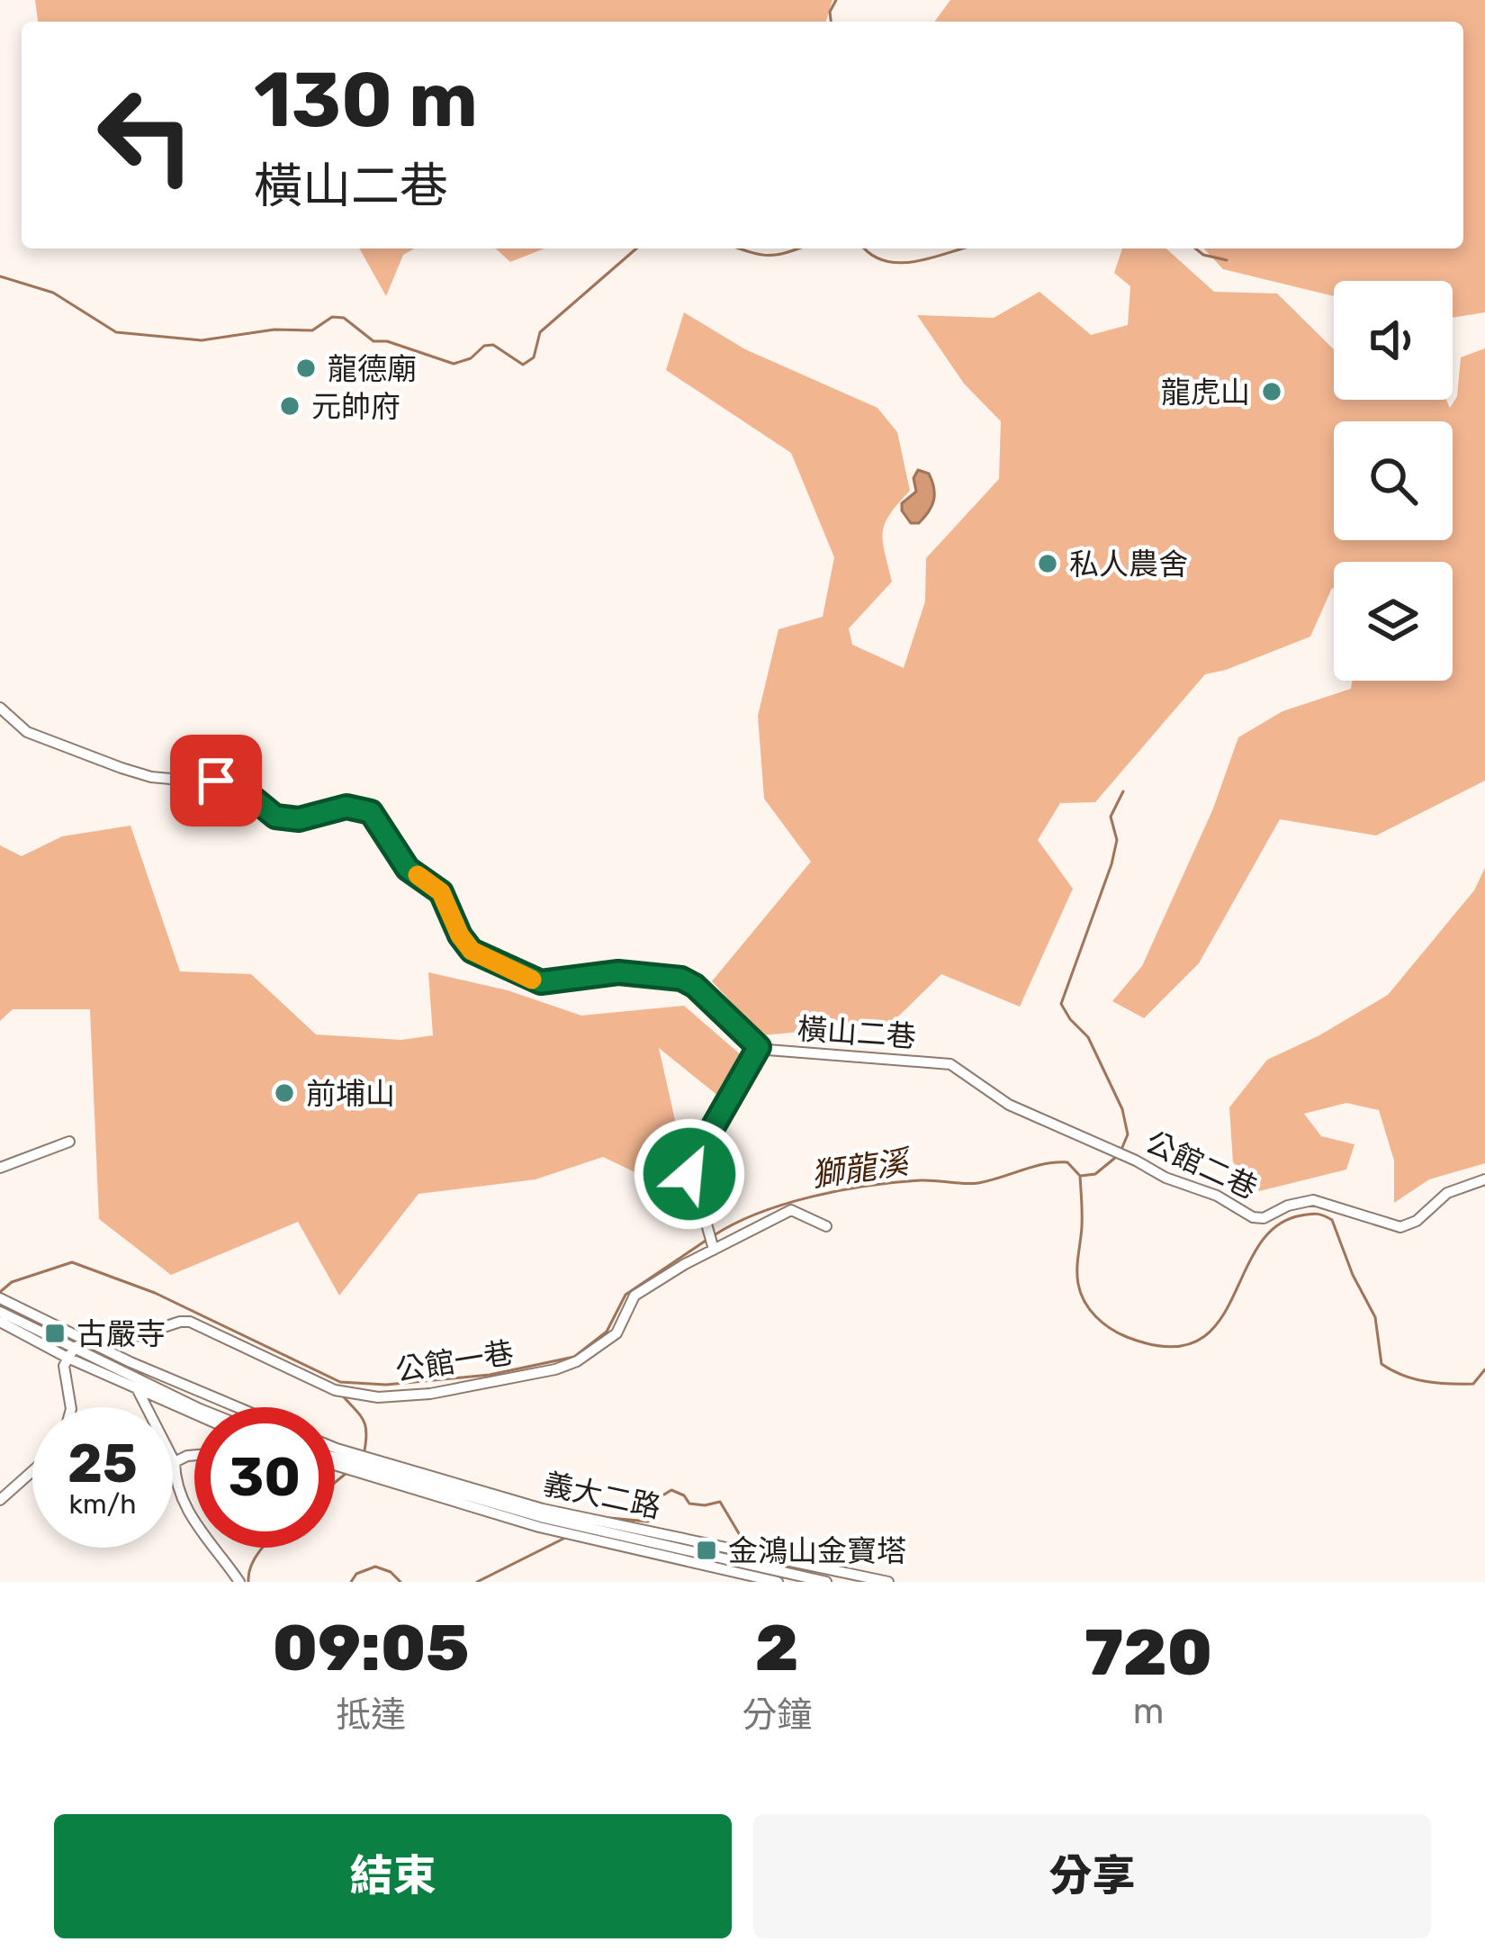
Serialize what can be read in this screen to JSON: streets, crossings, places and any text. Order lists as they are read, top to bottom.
{
  "streets": {
    "street": [
      "橫山二巷",
      "公館二巷",
      "公館一巷",
      "義大二路"
    ]
  },
  "crossings": [
    ["橫山二巷", "公館二巷"]
  ],
  "water": ["獅龍溪"],
  "places": {
    "other": [
      "龍德廟",
      "龍虎山",
      "元帥府",
      "私人農舍",
      "前埔山"
    ],
    "transit": ["古嚴寺", "金鴻山金寶塔"]
  },
  "page": {
    "turn": ["130 m", "橫山二巷"],
    "speed": "25 km/h",
    "limit": "30",
    "eta": [
      "09:05",
      "抵達",
      "2",
      "分鐘",
      "720",
      "m"
    ],
    "buttons": ["結束", "分享"]
  }
}
